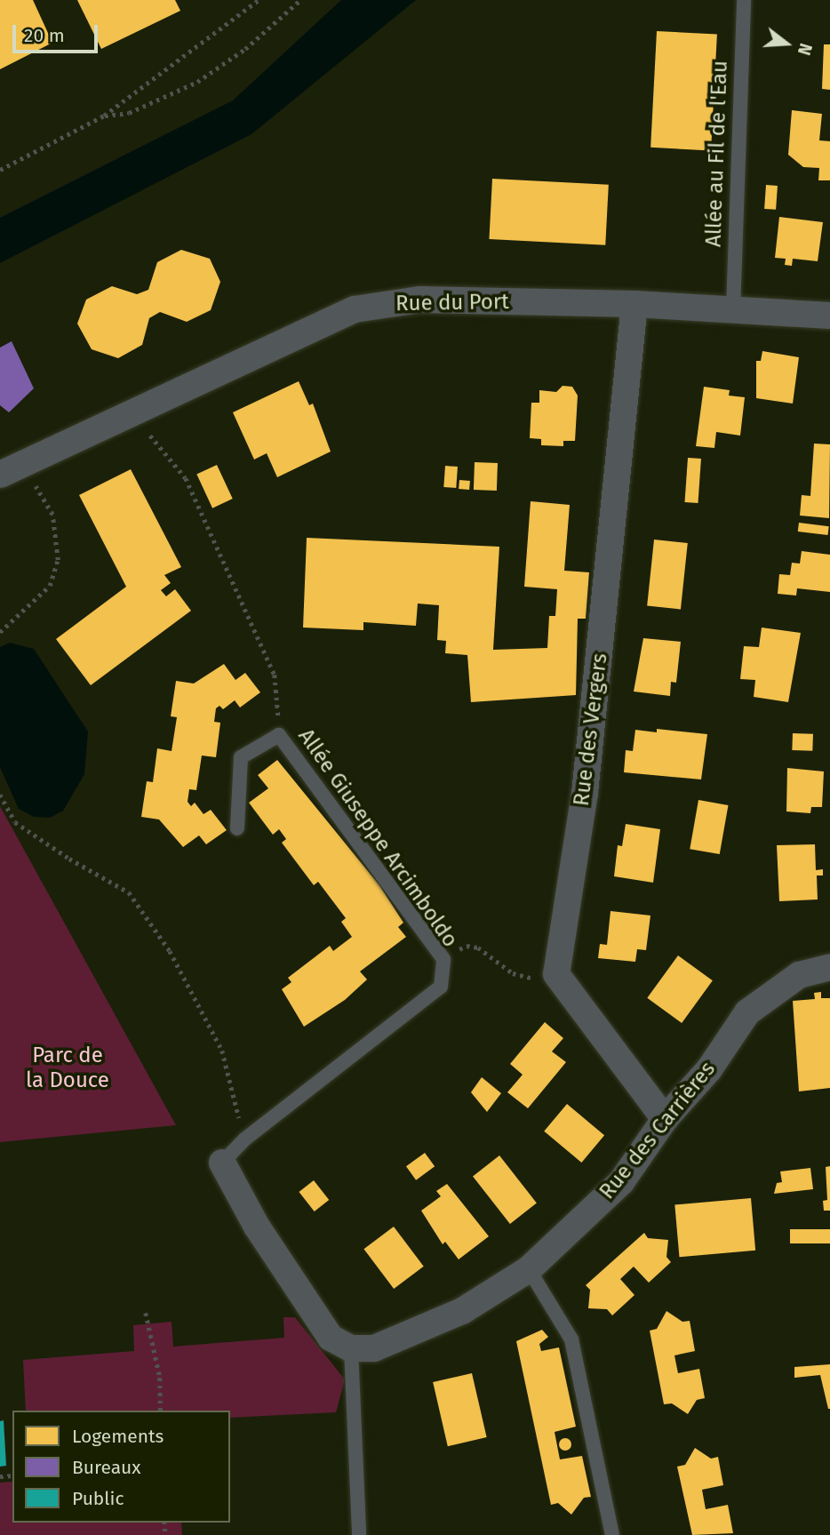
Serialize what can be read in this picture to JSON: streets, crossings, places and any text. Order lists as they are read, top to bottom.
{
  "streets": {
    "street": ["Rue du Port", "Rue des Vergers", "Rue des Carrières"],
    "lane": ["Allée au Fil de l'Eau", "Allée Giuseppe Arcimboldo"]
  },
  "crossings": [
    ["Allée au Fil de l'Eau", "Rue du Port"],
    ["Rue du Port", "Rue des Vergers"]
  ],
  "parks": ["Parc de la Douce"],
  "legend": ["Logements", "Bureaux", "Public"],
  "scale_bar": "20 m",
  "north": "right"
}
